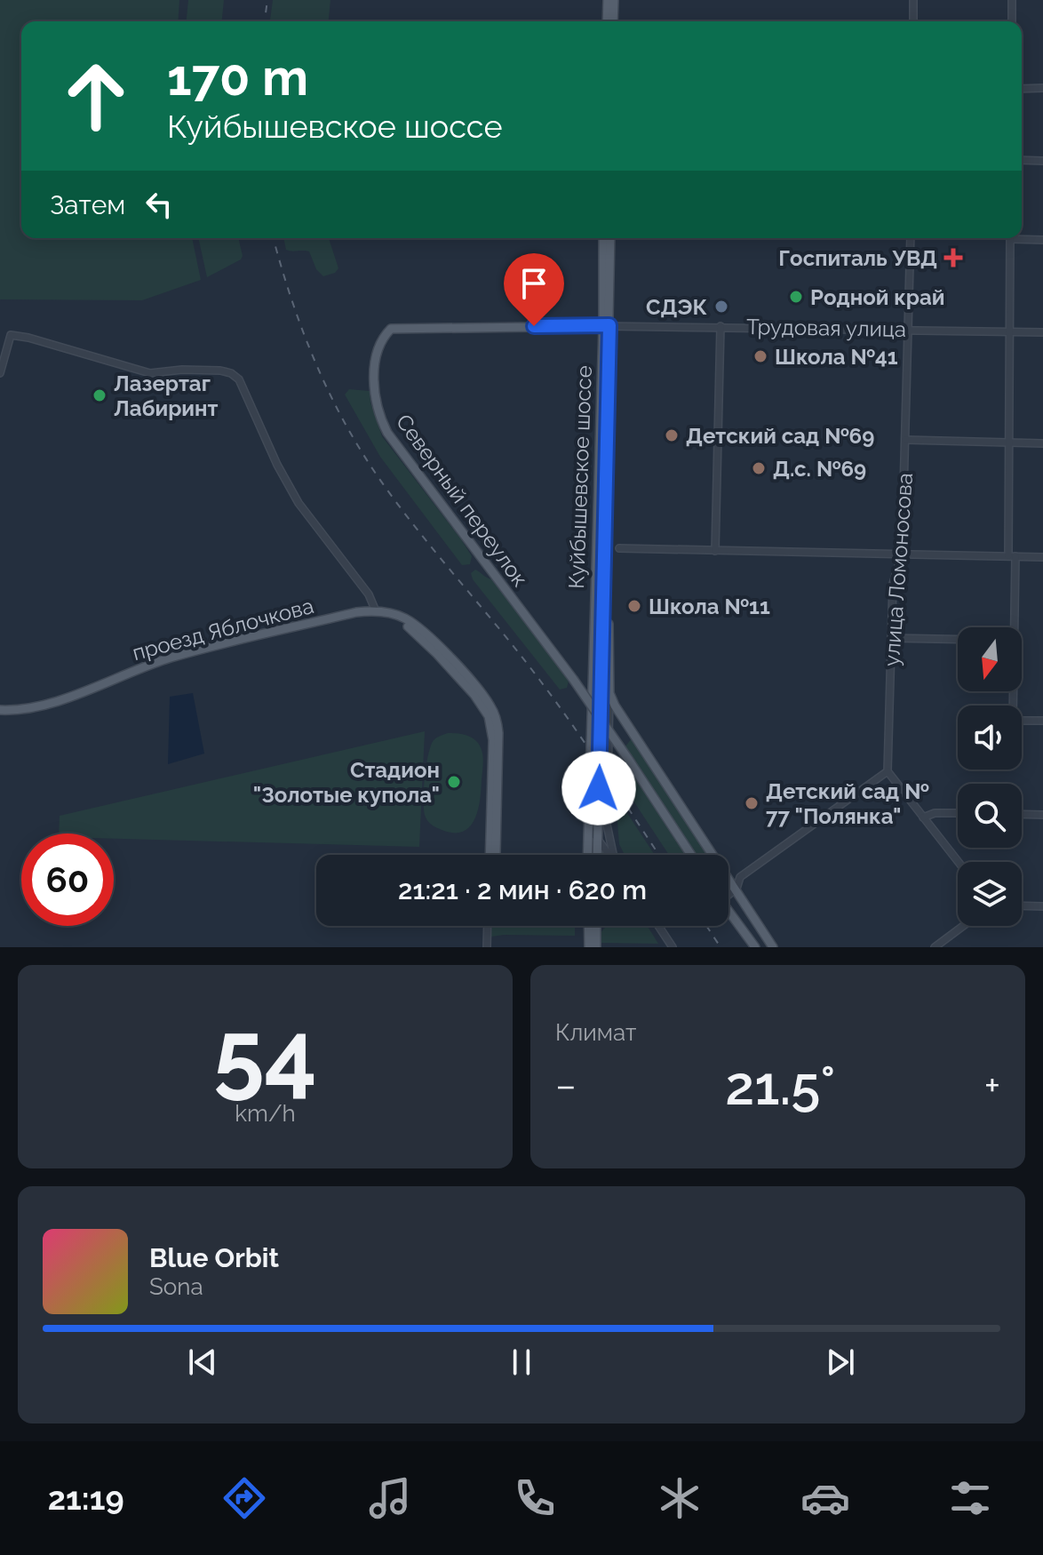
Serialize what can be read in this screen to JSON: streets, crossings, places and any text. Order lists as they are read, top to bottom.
{
  "streets": {
    "main road": ["Куйбышевское шоссе", "Северный переулок", "проезд Яблочкова"],
    "street": ["Трудовая улица", "улица Ломоносова"]
  },
  "crossings": [
    ["Трудовая улица", "Куйбышевское шоссе"],
    ["Трудовая улица", "Северный переулок"],
    ["Трудовая улица", "улица Ломоносова"],
    ["Куйбышевское шоссе", "Северный переулок"]
  ],
  "places": {
    "health": ["Госпиталь УВД"],
    "other": [
      "Родной край",
      "СДЭК",
      "Школа №41",
      "Лазертаг Лабиринт",
      "Детский сад №69",
      "Д.с. №69",
      "Школа №11",
      "Стадион \"Золотые купола\"",
      "Детский сад № 77 \"Полянка\""
    ]
  },
  "north": "bottom",
  "page": {
    "turn": ["170 m", "Куйбышевское шоссе"],
    "then": "Затем",
    "limit": "60",
    "trip": "21:21 · 2 мин · 620 m",
    "tile": [
      ["54", "km/h"],
      "Климат"
    ],
    "heat": ["−", "21.5°", "+"],
    "song": ["Blue Orbit", "Sona"],
    "tabs": "21:19"
  }
}
